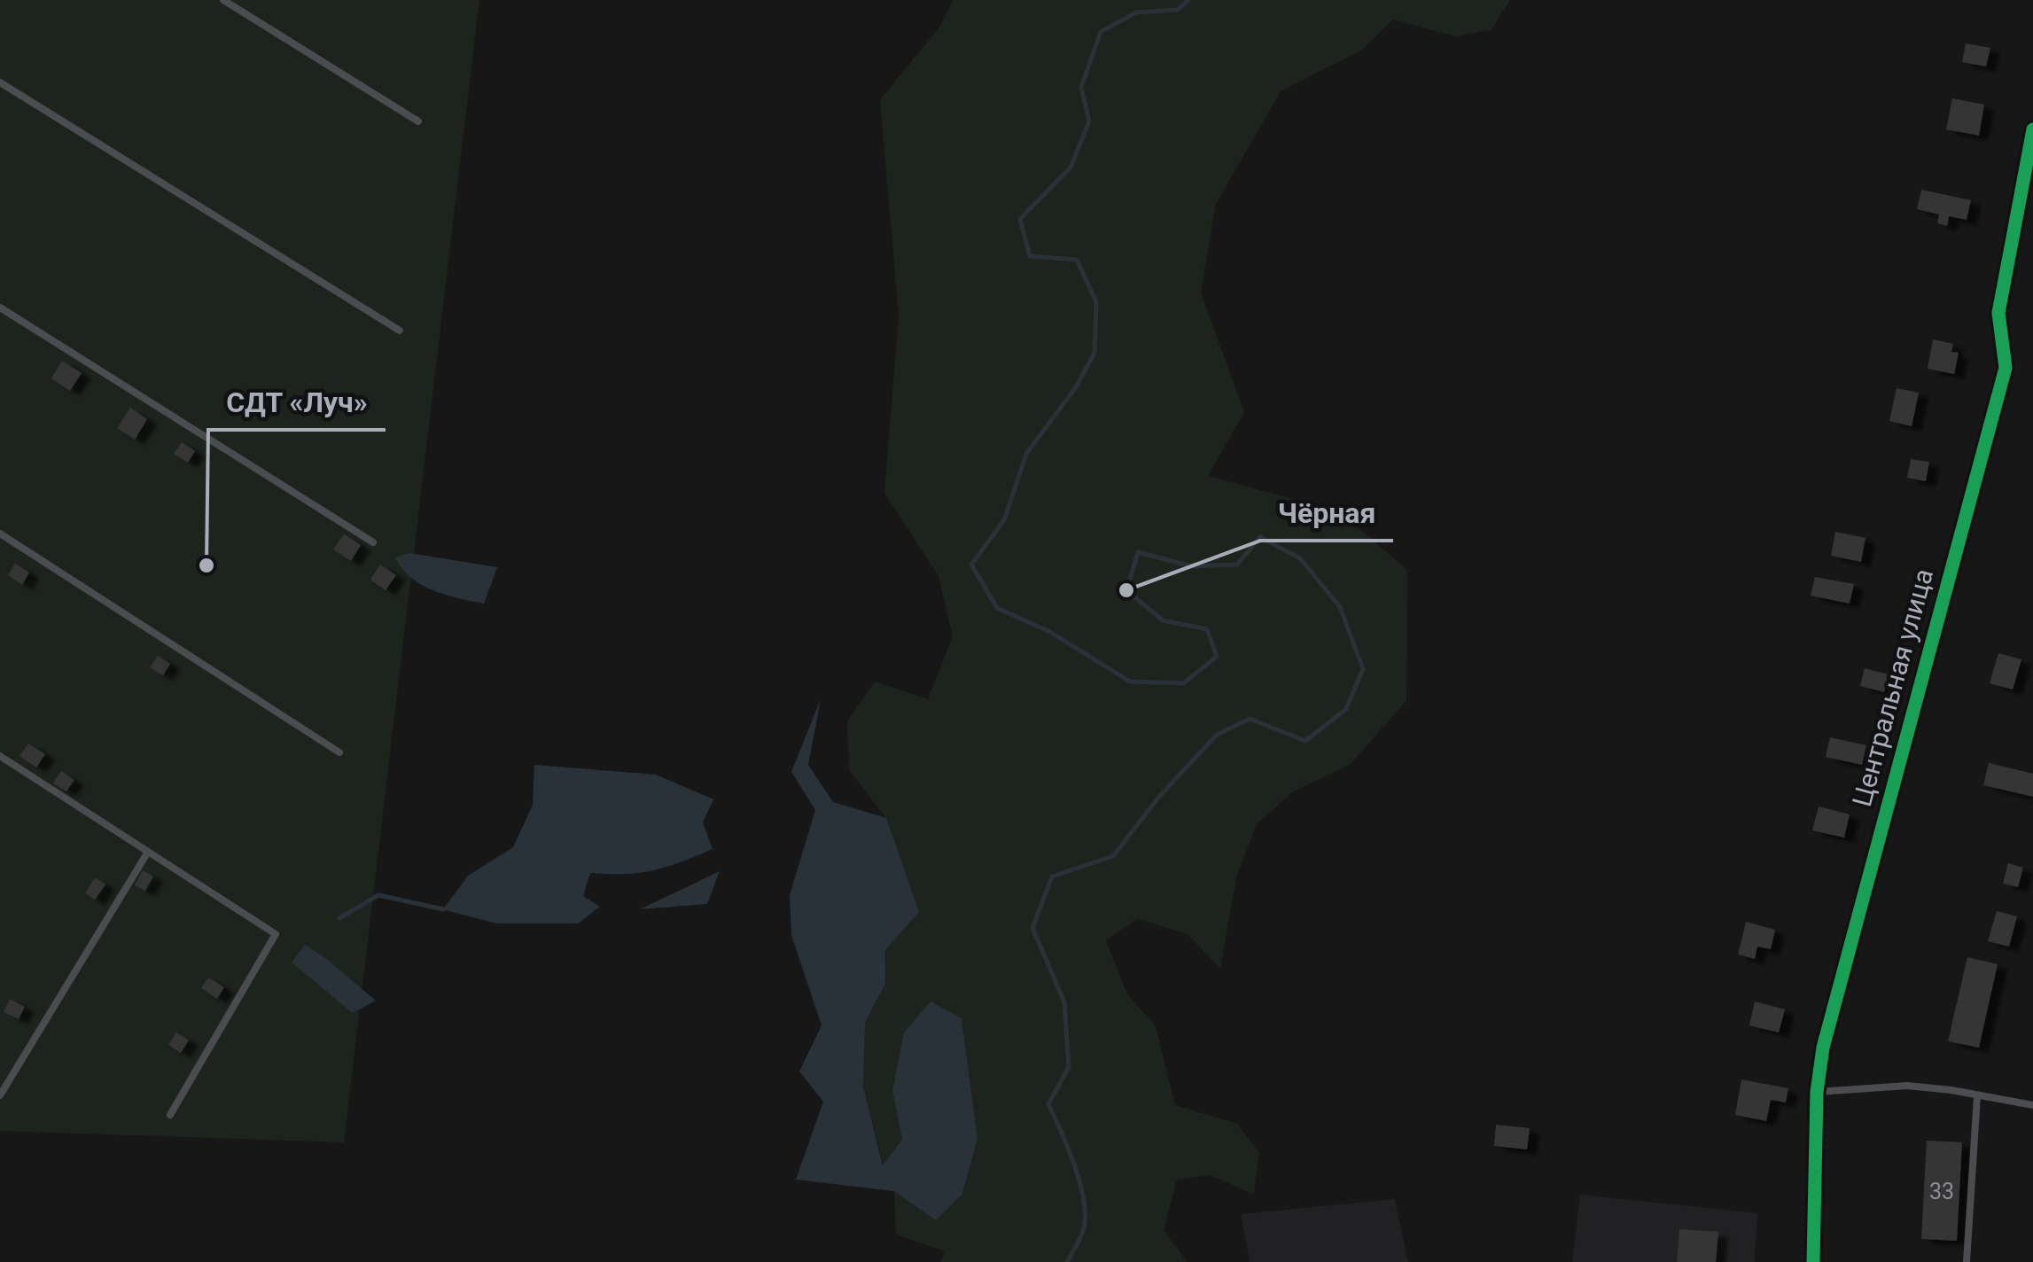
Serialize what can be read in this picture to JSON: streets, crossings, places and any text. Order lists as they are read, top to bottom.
{
  "streets": {
    "street": ["Центральная улица"]
  },
  "places": ["СДТ «Луч»", "Чёрная"],
  "house_numbers": ["33"]
}
